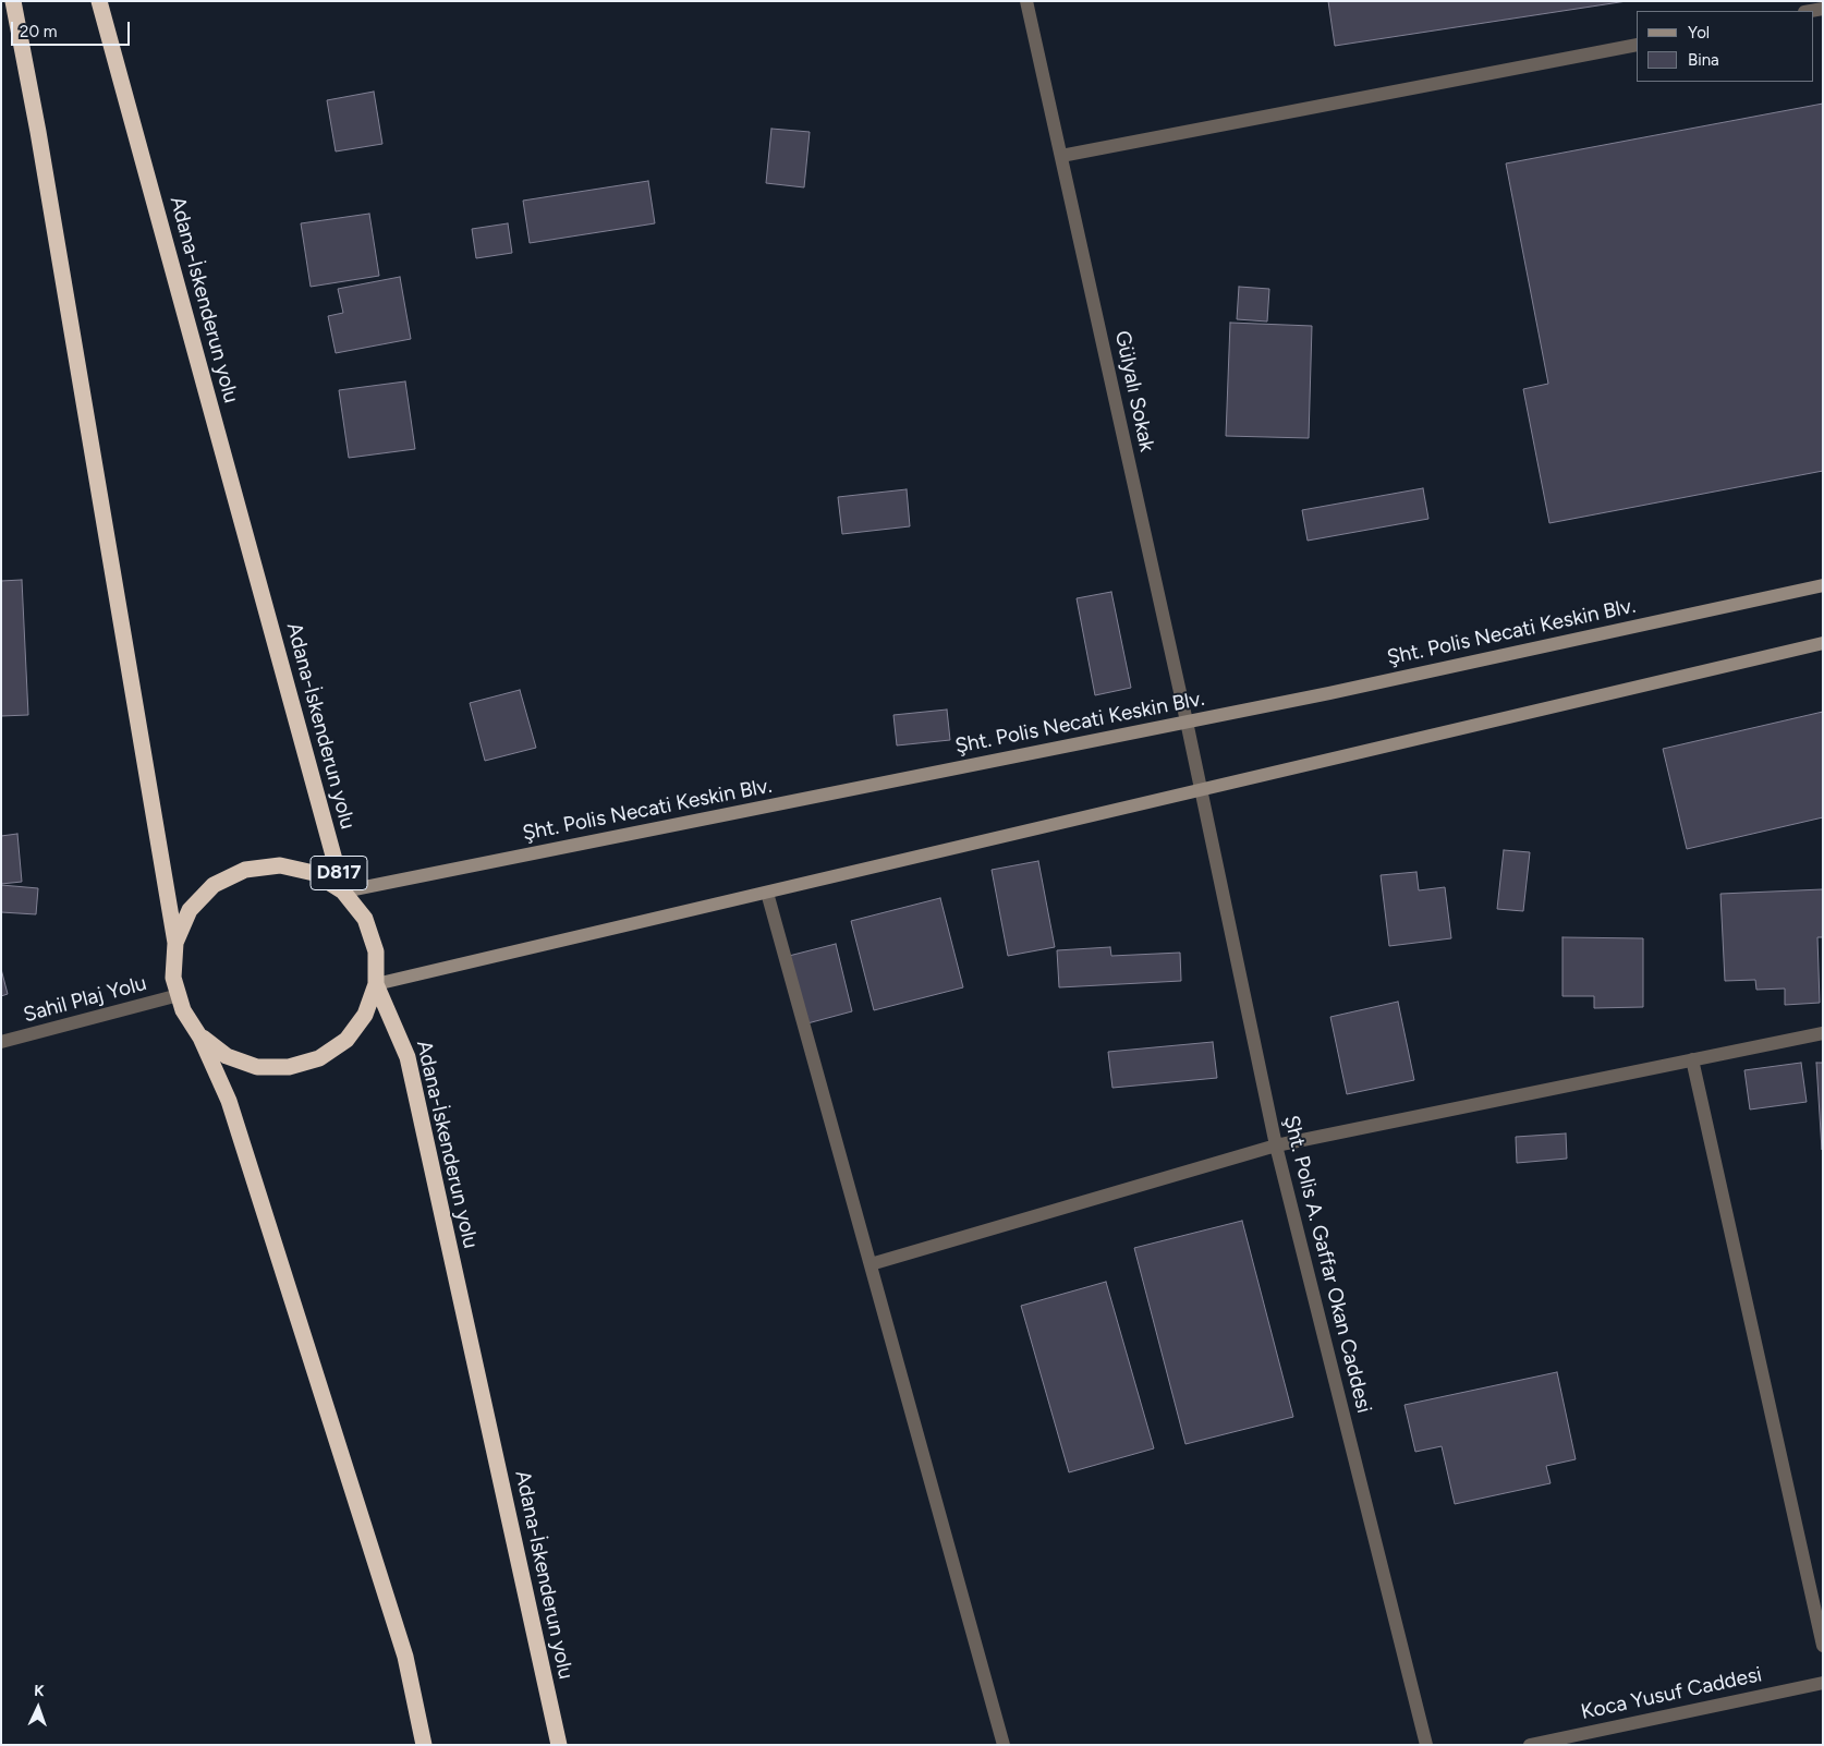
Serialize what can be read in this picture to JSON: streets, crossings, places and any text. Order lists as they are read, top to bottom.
{
  "streets": {
    "highway": ["Adana-İskenderun yolu", "D817"],
    "street": [
      "Gülyalı Sokak",
      "Şht. Polis Necati Keskin Blv.",
      "Sahil Plaj Yolu",
      "Şht. Polis A. Gaffar Okan Caddesi",
      "Koca Yusuf Caddesi"
    ]
  },
  "crossings": [
    ["Adana-İskenderun yolu", "Şht. Polis Necati Keskin Blv."],
    ["Gülyalı Sokak", "Şht. Polis Necati Keskin Blv."],
    ["Gülyalı Sokak", "Şht. Polis A. Gaffar Okan Caddesi"]
  ],
  "legend": ["Yol", "Bina"],
  "scale_bar": "20 m",
  "north": "top"
}
